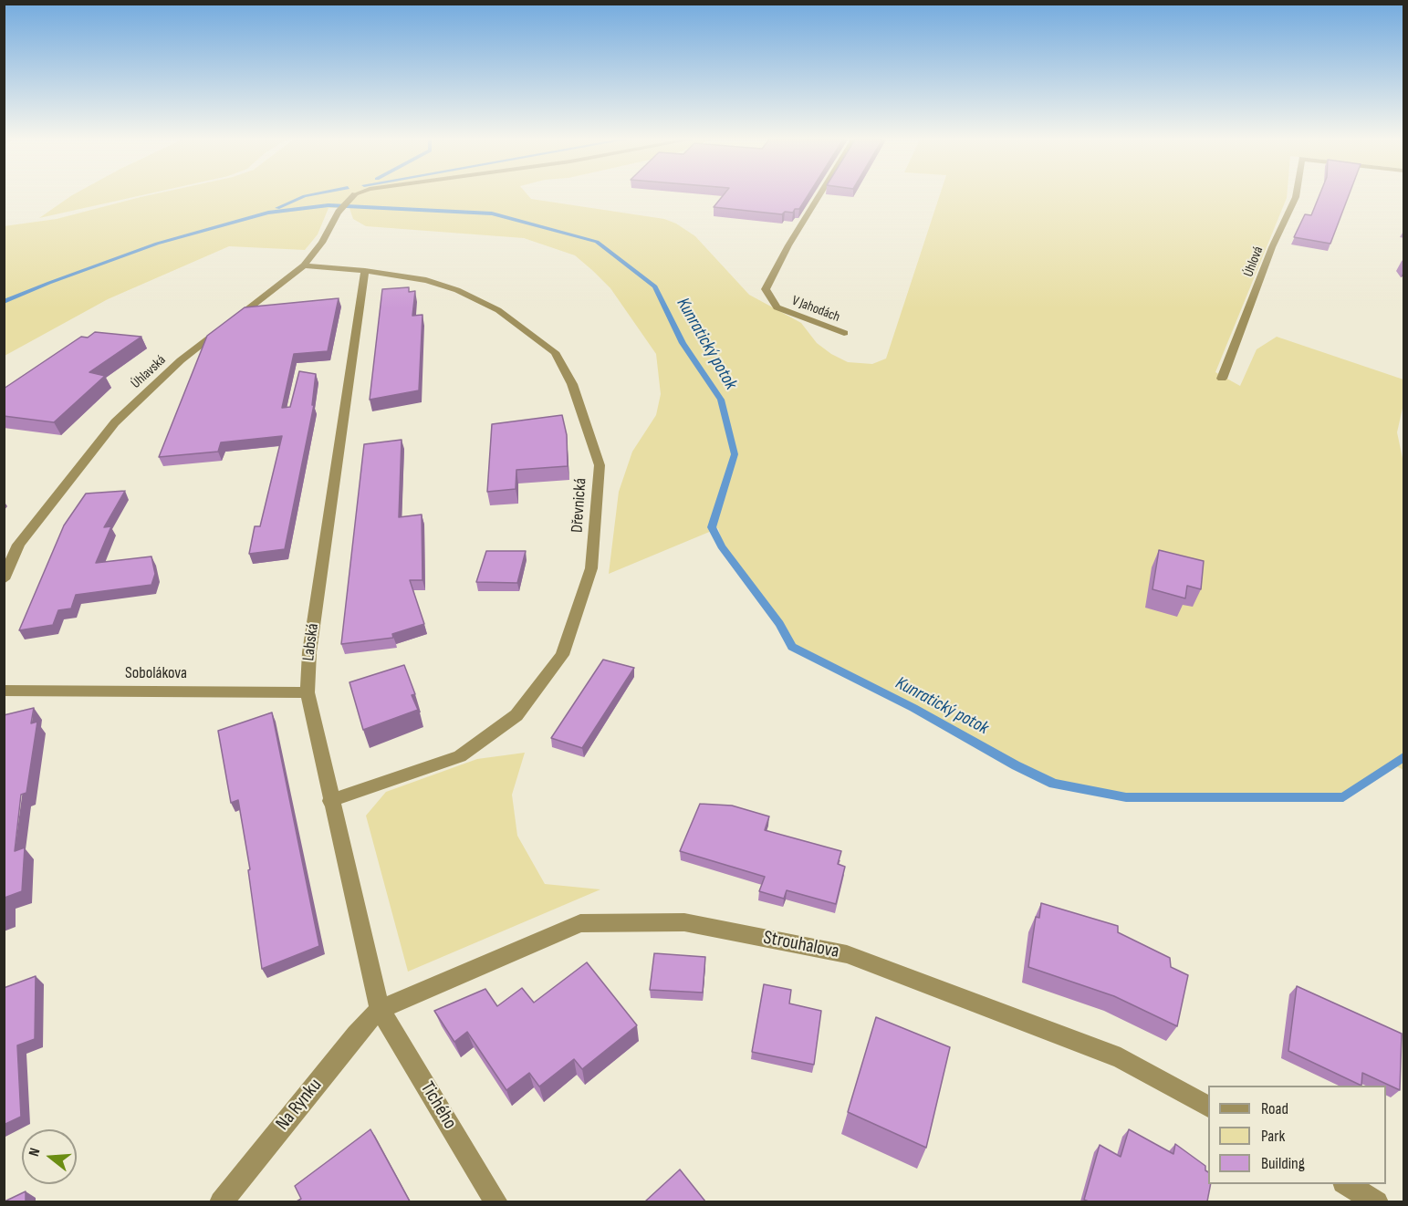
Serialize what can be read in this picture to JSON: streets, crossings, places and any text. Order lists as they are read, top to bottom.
{
  "streets": {
    "street": [
      "Úhlová",
      "V Jahodách",
      "Úhlavská",
      "Dřevnická",
      "Labská",
      "Sobolákova",
      "Strouhalova",
      "Na Rynku",
      "Tichého"
    ]
  },
  "crossings": [
    ["Úhlavská", "Dřevnická"],
    ["Dřevnická", "Labská"],
    ["Labská", "Sobolákova"],
    ["Labská", "Strouhalova"],
    ["Labská", "Na Rynku"],
    ["Labská", "Tichého"],
    ["Strouhalova", "Na Rynku"],
    ["Strouhalova", "Tichého"],
    ["Na Rynku", "Tichého"]
  ],
  "water": ["Kunratický potok"],
  "legend": ["Road", "Park", "Building"],
  "north": "left"
}
